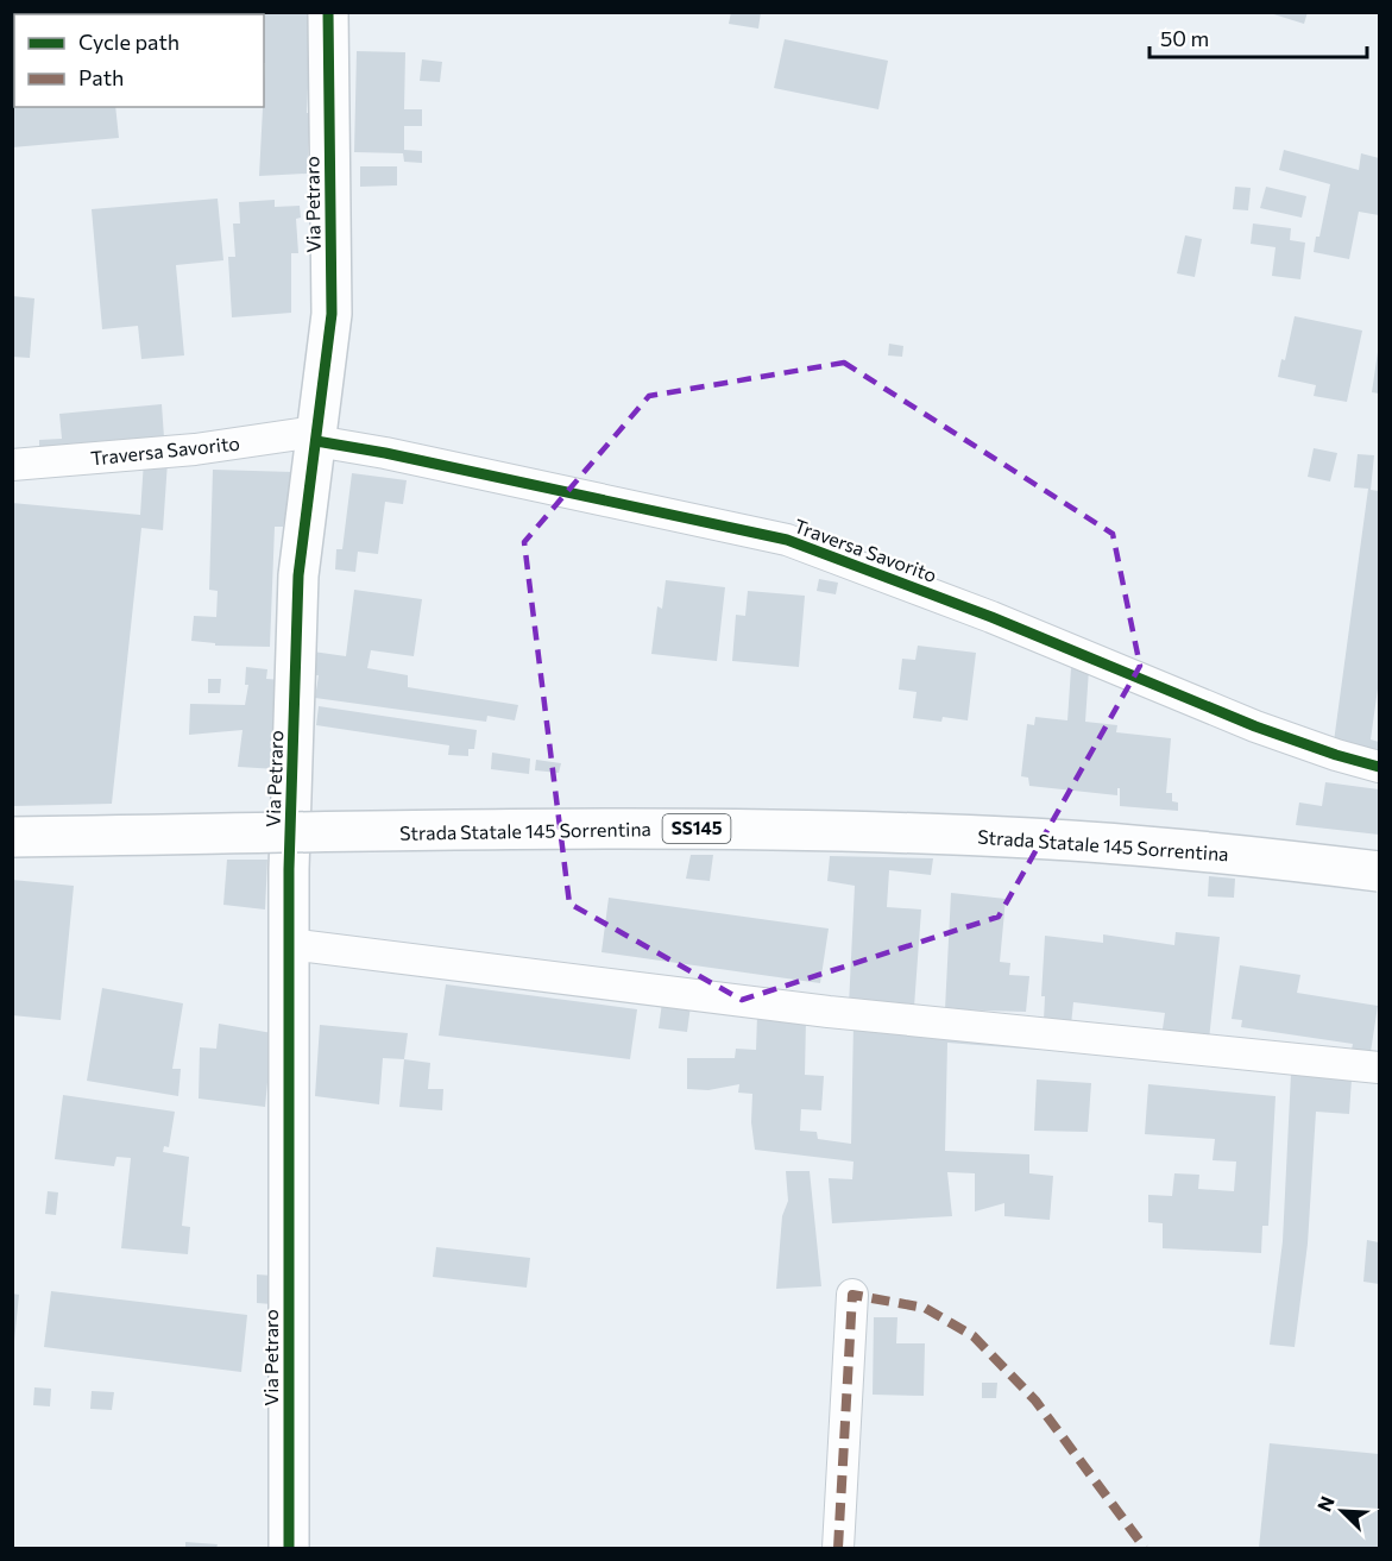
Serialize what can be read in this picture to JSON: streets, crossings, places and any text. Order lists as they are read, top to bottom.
{
  "streets": {
    "main road": ["Via Petraro", "SS145", "Strada Statale 145 Sorrentina"],
    "street": ["Traversa Savorito"]
  },
  "crossings": [
    ["Via Petraro", "Traversa Savorito"]
  ],
  "legend": ["Cycle path", "Path"],
  "scale_bar": "50 m",
  "north": "top left"
}
